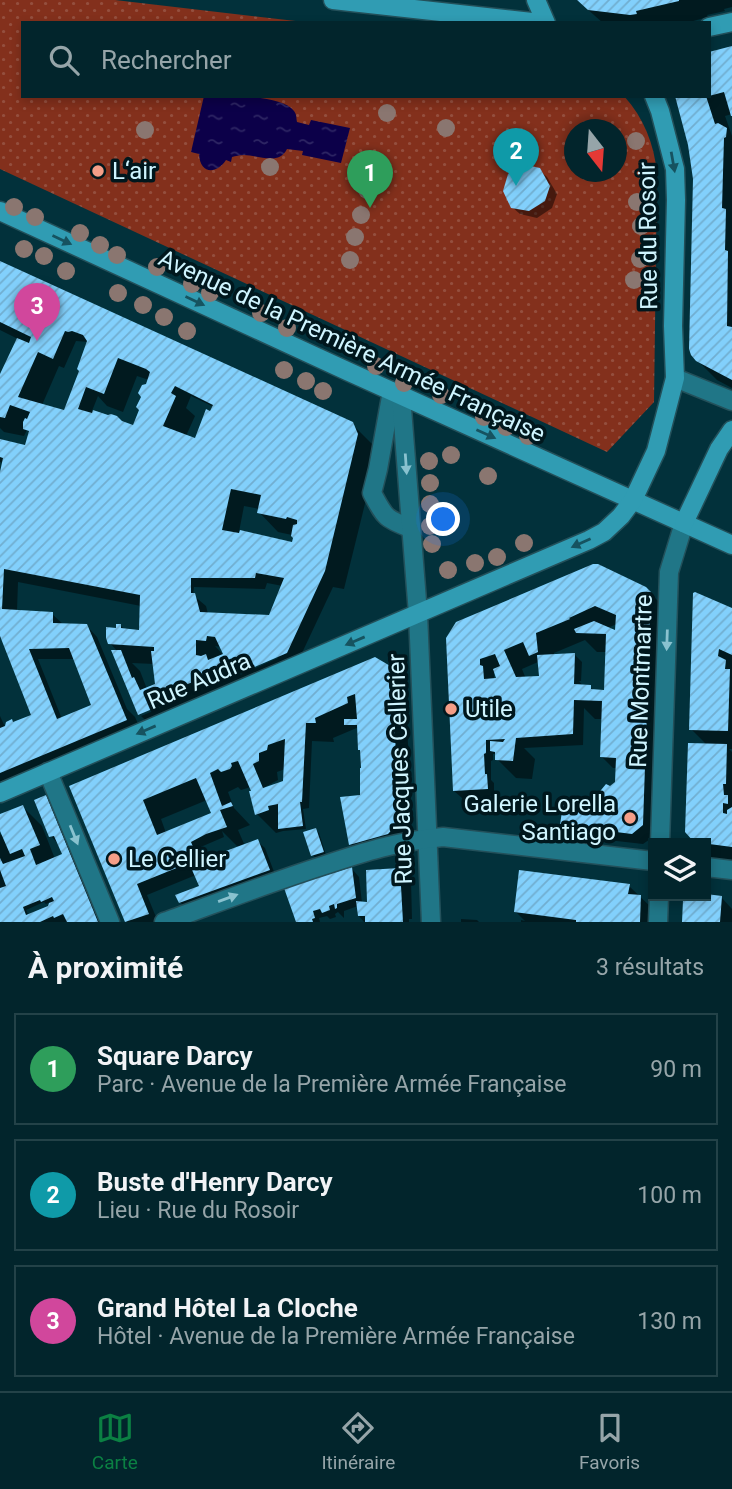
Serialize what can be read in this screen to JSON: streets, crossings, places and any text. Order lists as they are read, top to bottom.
{
  "streets": {
    "main road": ["Rue du Rosoir", "Avenue de la Première Armée Française", "Rue Audra"],
    "street": ["Rue Montmartre", "Rue Jacques Cellerier"]
  },
  "crossings": [
    ["Rue du Rosoir", "Avenue de la Première Armée Française"],
    ["Rue du Rosoir", "Rue Audra"],
    ["Avenue de la Première Armée Française", "Rue Audra"],
    ["Avenue de la Première Armée Française", "Rue Montmartre"],
    ["Avenue de la Première Armée Française", "Rue Jacques Cellerier"],
    ["Rue Audra", "Rue Jacques Cellerier"]
  ],
  "one_way": [
    "Rue du Rosoir",
    "Avenue de la Première Armée Française",
    "Rue Audra",
    "Rue Montmartre"
  ],
  "places": [
    "L‘air",
    "Utile",
    "Galerie Lorella Santiago",
    "Le Cellier"
  ],
  "north": "bottom",
  "page": {
    "search": "Rechercher",
    "pins": ["2", "1", "3"],
    "heading": ["À proximité", "3 résultats"],
    "list": [
      {
        "mark": "1",
        "name": "Square Darcy",
        "note": "Parc · Avenue de la Première Armée Française",
        "value": "90 m"
      },
      {
        "mark": "2",
        "name": "Buste d'Henry Darcy",
        "note": "Lieu · Rue du Rosoir",
        "value": "100 m"
      },
      {
        "mark": "3",
        "name": "Grand Hôtel La Cloche",
        "note": "Hôtel · Avenue de la Première Armée Française",
        "value": "130 m"
      }
    ],
    "nav": ["Carte", "Itinéraire", "Favoris"]
  }
}
